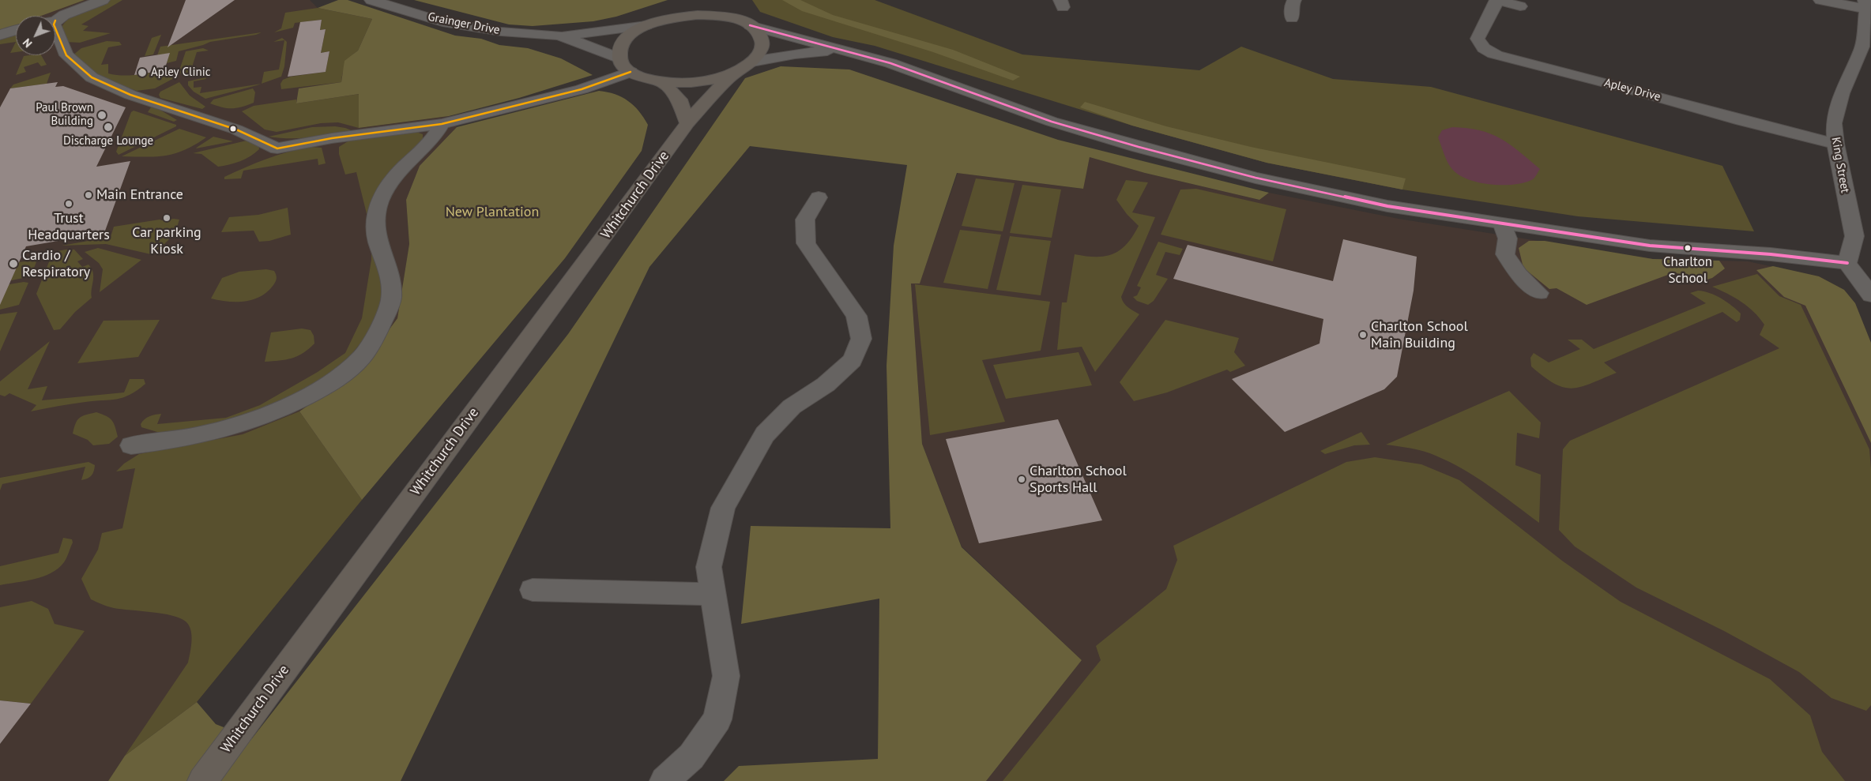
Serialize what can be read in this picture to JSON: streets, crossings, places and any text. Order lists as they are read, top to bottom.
{
  "streets": {
    "main road": ["Whitchurch Drive"],
    "street": ["Grainger Drive", "Apley Drive", "King Street"]
  },
  "crossings": [
    ["Grainger Drive", "Whitchurch Drive"],
    ["Apley Drive", "King Street"]
  ],
  "parks": ["New Plantation"],
  "places": [
    "Apley Clinic",
    "Paul Brown Building",
    "Discharge Lounge",
    "Main Entrance",
    "Trust Headquarters",
    "Car parking Kiosk",
    "Charlton School",
    "Cardio / Respiratory",
    "Charlton School Main Building",
    "Charlton School Sports Hall"
  ],
  "north": "bottom left"
}
